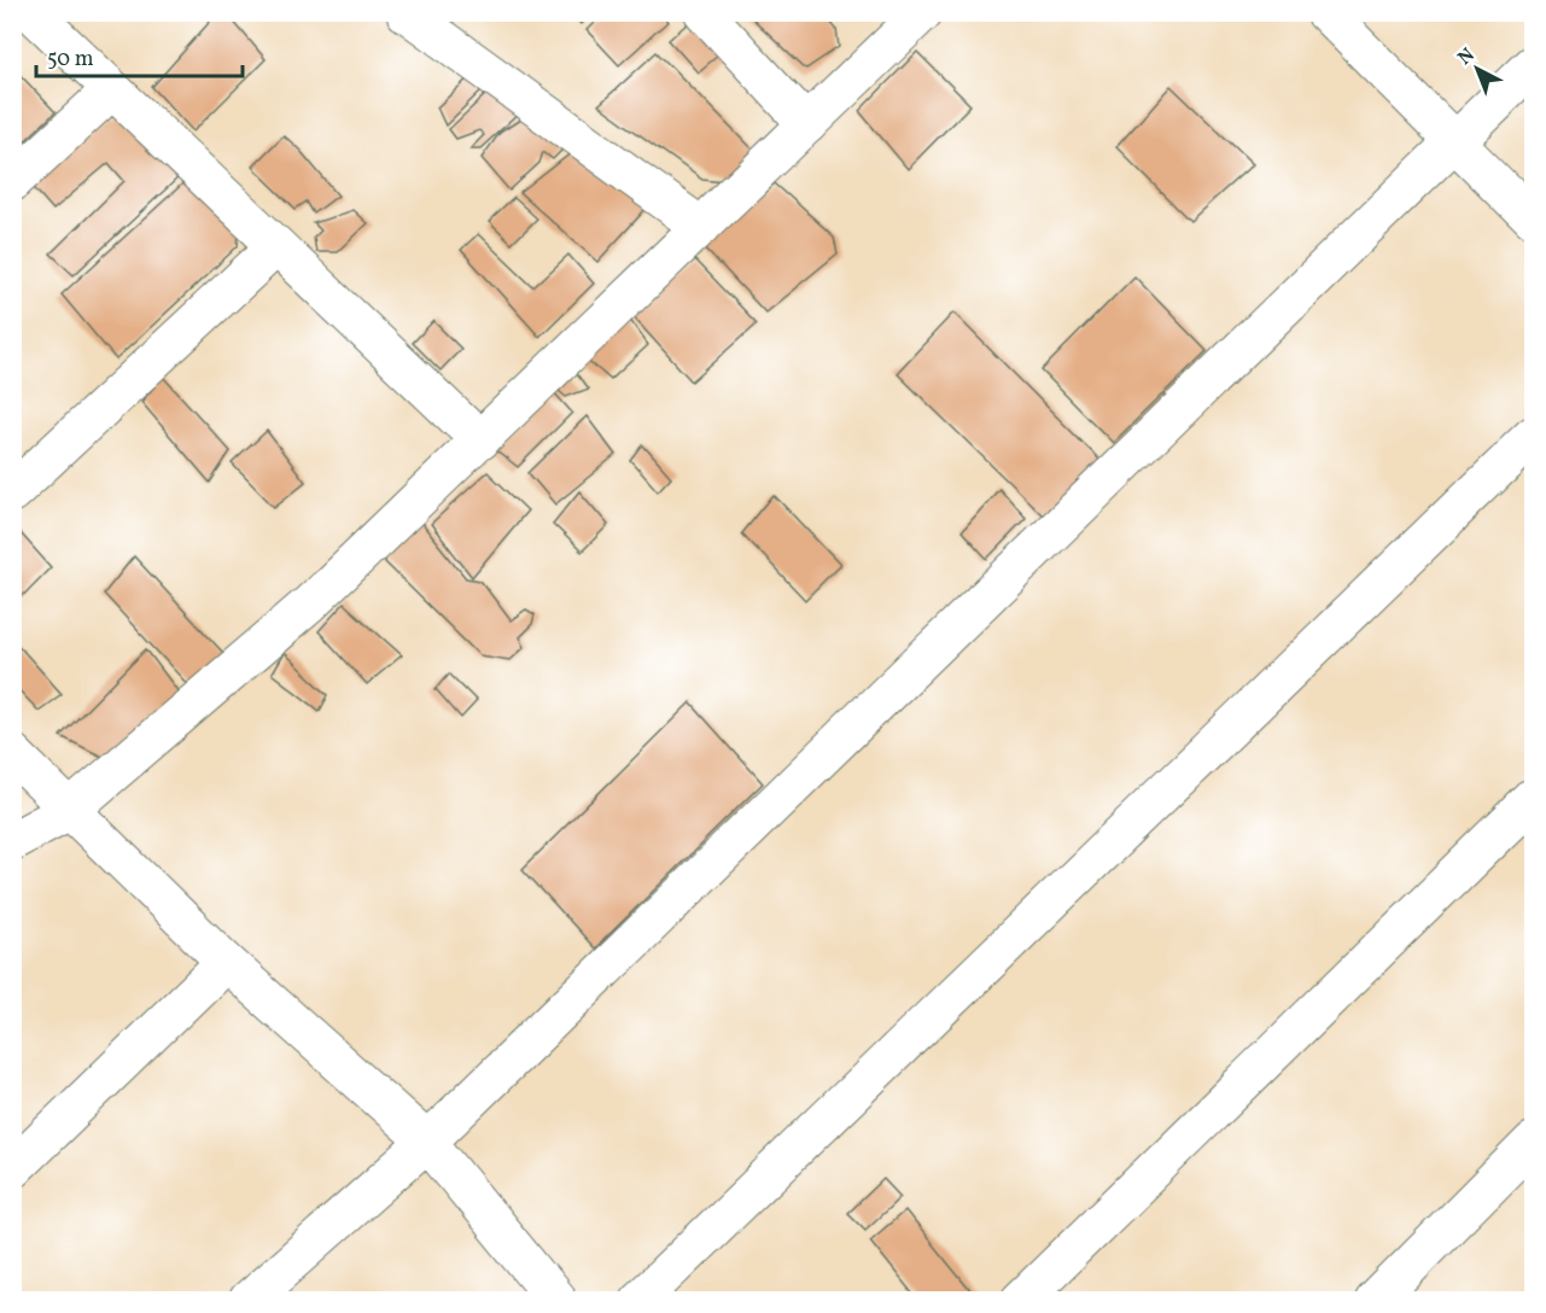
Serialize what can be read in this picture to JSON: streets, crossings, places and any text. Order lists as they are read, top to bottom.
{
  "scale_bar": "50 m",
  "north": "top left"
}
